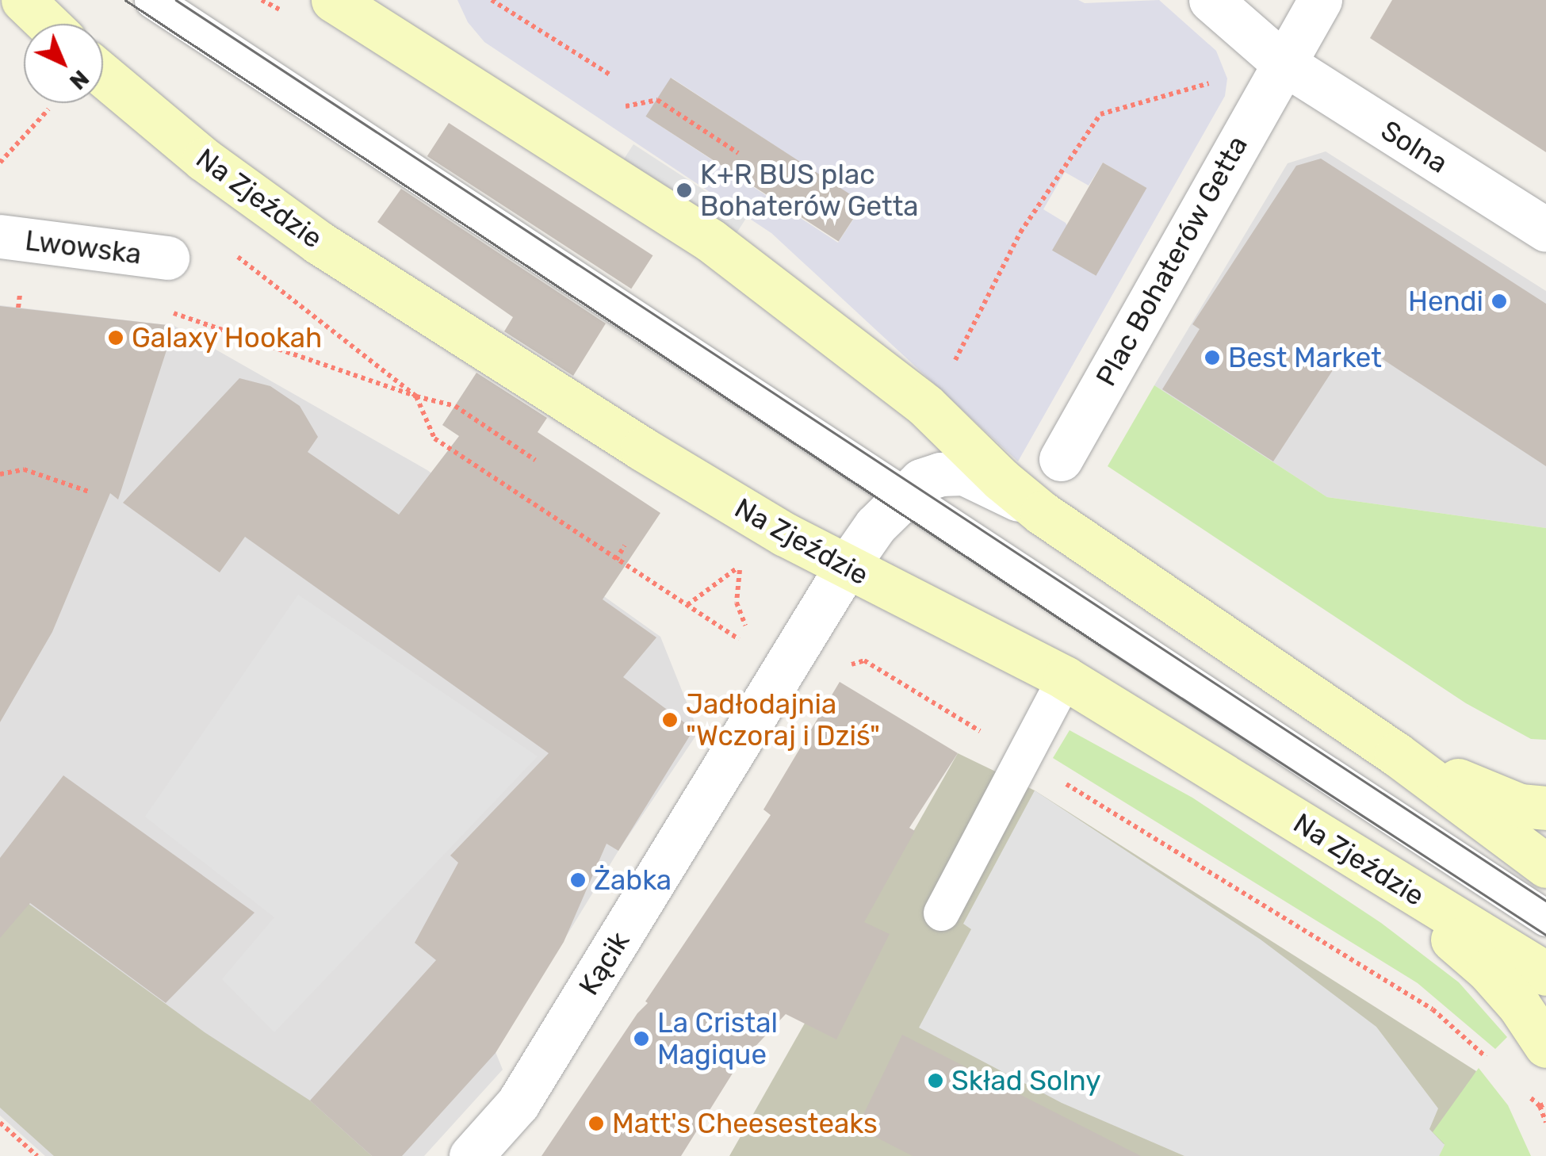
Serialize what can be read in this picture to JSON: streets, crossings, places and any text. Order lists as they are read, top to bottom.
{
  "streets": {
    "street": [
      "Solna",
      "Na Zjeździe",
      "Lwowska",
      "Plac Bohaterów Getta",
      "Kącik"
    ]
  },
  "crossings": [
    ["Solna", "Plac Bohaterów Getta"],
    ["Na Zjeździe", "Kącik"]
  ],
  "places": [
    "K+R BUS plac Bohaterów Getta",
    "Hendi",
    "Galaxy Hookah",
    "Best Market",
    "Jadłodajnia \"Wczoraj i Dziś\"",
    "Żabka",
    "La Cristal Magique",
    "Skład Solny",
    "Matt's Cheesesteaks"
  ],
  "north": "bottom right"
}
